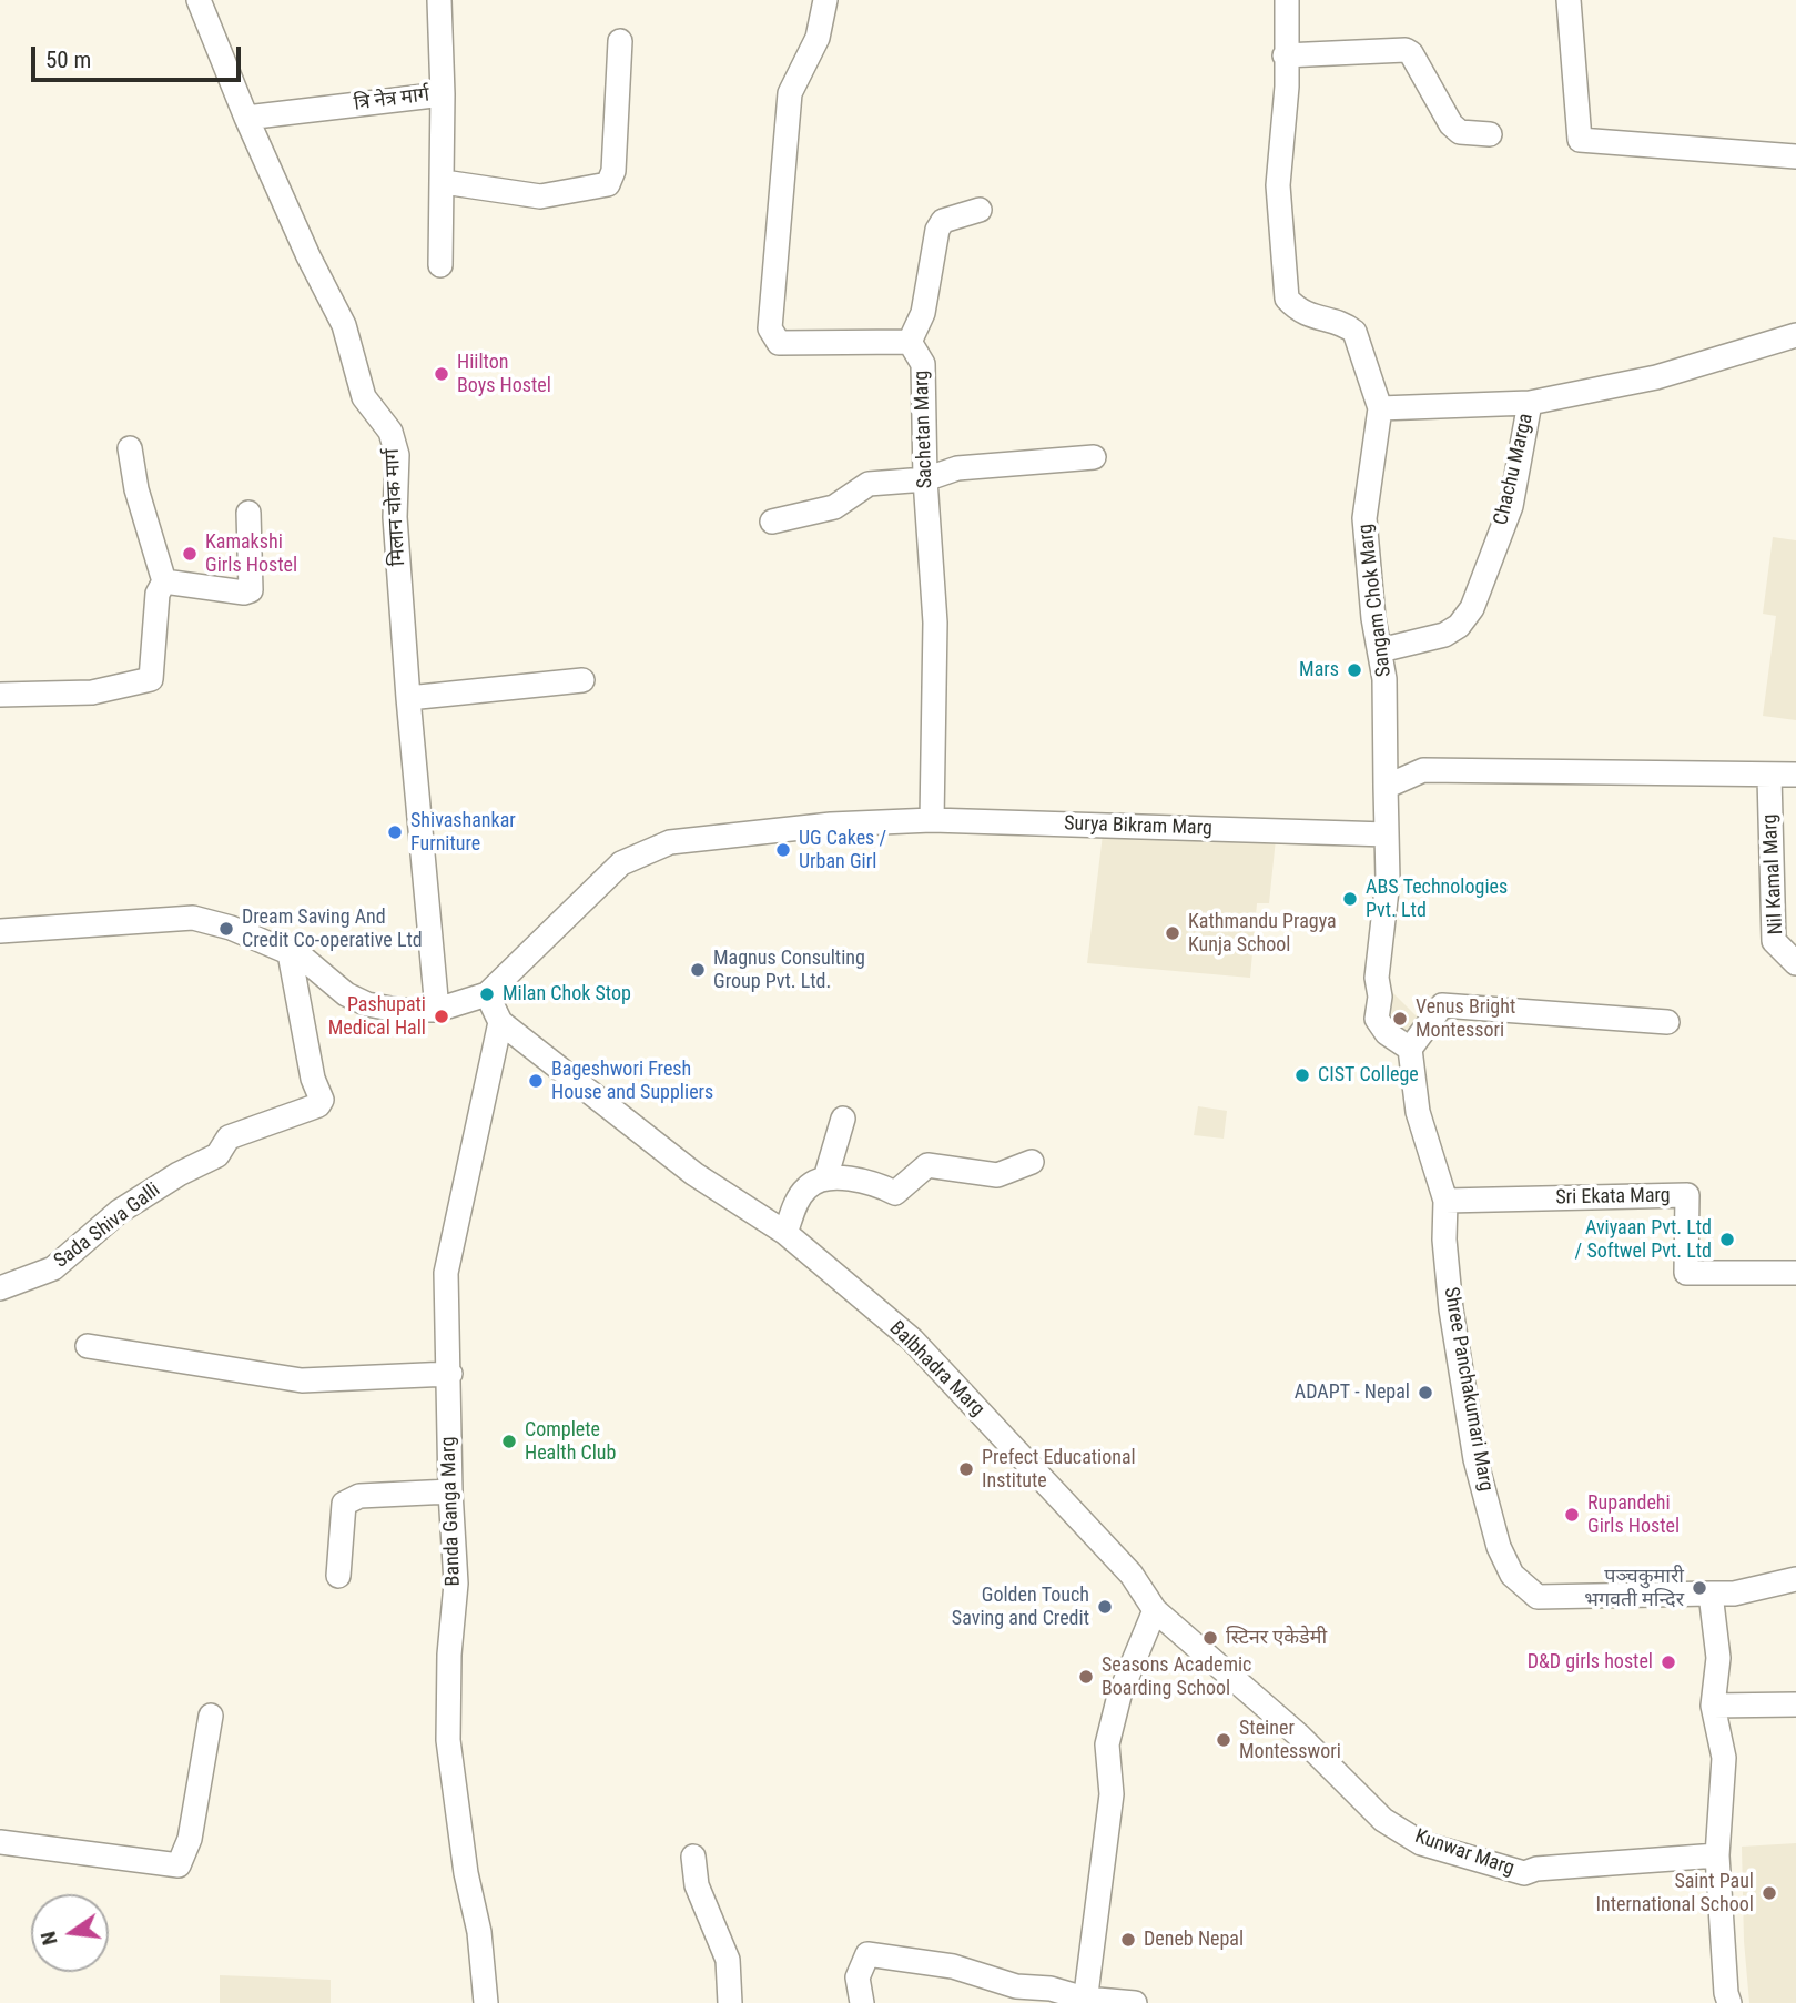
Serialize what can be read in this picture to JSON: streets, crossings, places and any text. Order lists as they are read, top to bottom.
{
  "streets": {
    "street": [
      "त्रि नेत्र मार्ग",
      "Sachetan Marg",
      "Chachu Marga",
      "मिलान चोक मार्ग",
      "Sangam Chok Marg",
      "Surya Bikram Marg",
      "Nil Kamal Marg",
      "Sri Ekata Marg",
      "Sada Shiva Galli",
      "Balbhadra Marg",
      "Shree Panchakumari Marg",
      "Banda Ganga Marg",
      "Kunwar Marg"
    ]
  },
  "crossings": [
    ["त्रि नेत्र मार्ग", "मिलान चोक मार्ग"],
    ["Sachetan Marg", "Surya Bikram Marg"],
    ["Chachu Marga", "Sangam Chok Marg"],
    ["Surya Bikram Marg", "Balbhadra Marg"],
    ["Sri Ekata Marg", "Shree Panchakumari Marg"],
    ["Balbhadra Marg", "Banda Ganga Marg"],
    ["Balbhadra Marg", "Kunwar Marg"]
  ],
  "places": [
    "Hiilton Boys Hostel",
    "Kamakshi Girls Hostel",
    "Mars",
    "Shivashankar Furniture",
    "UG Cakes / Urban Girl",
    "ABS Technologies Pvt. Ltd",
    "Dream Saving And Credit Co-operative Ltd",
    "Kathmandu Pragya Kunja School",
    "Magnus Consulting Group Pvt. Ltd.",
    "Milan Chok Stop",
    "Pashupati Medical Hall",
    "Venus Bright Montessori",
    "CIST College",
    "Bageshwori Fresh House and Suppliers",
    "Aviyaan Pvt. Ltd / Softwel Pvt. Ltd",
    "ADAPT - Nepal",
    "Complete Health Club",
    "Prefect Educational Institute",
    "Rupandehi Girls Hostel",
    "पञ्चकुमारी भगवती मन्दिर",
    "Golden Touch Saving and Credit",
    "स्टिनर एकेडेमी",
    "D&D girls hostel",
    "Seasons Academic Boarding School",
    "Steiner Montesswori",
    "Saint Paul International School",
    "Deneb Nepal"
  ],
  "scale_bar": "50 m",
  "north": "left"
}
